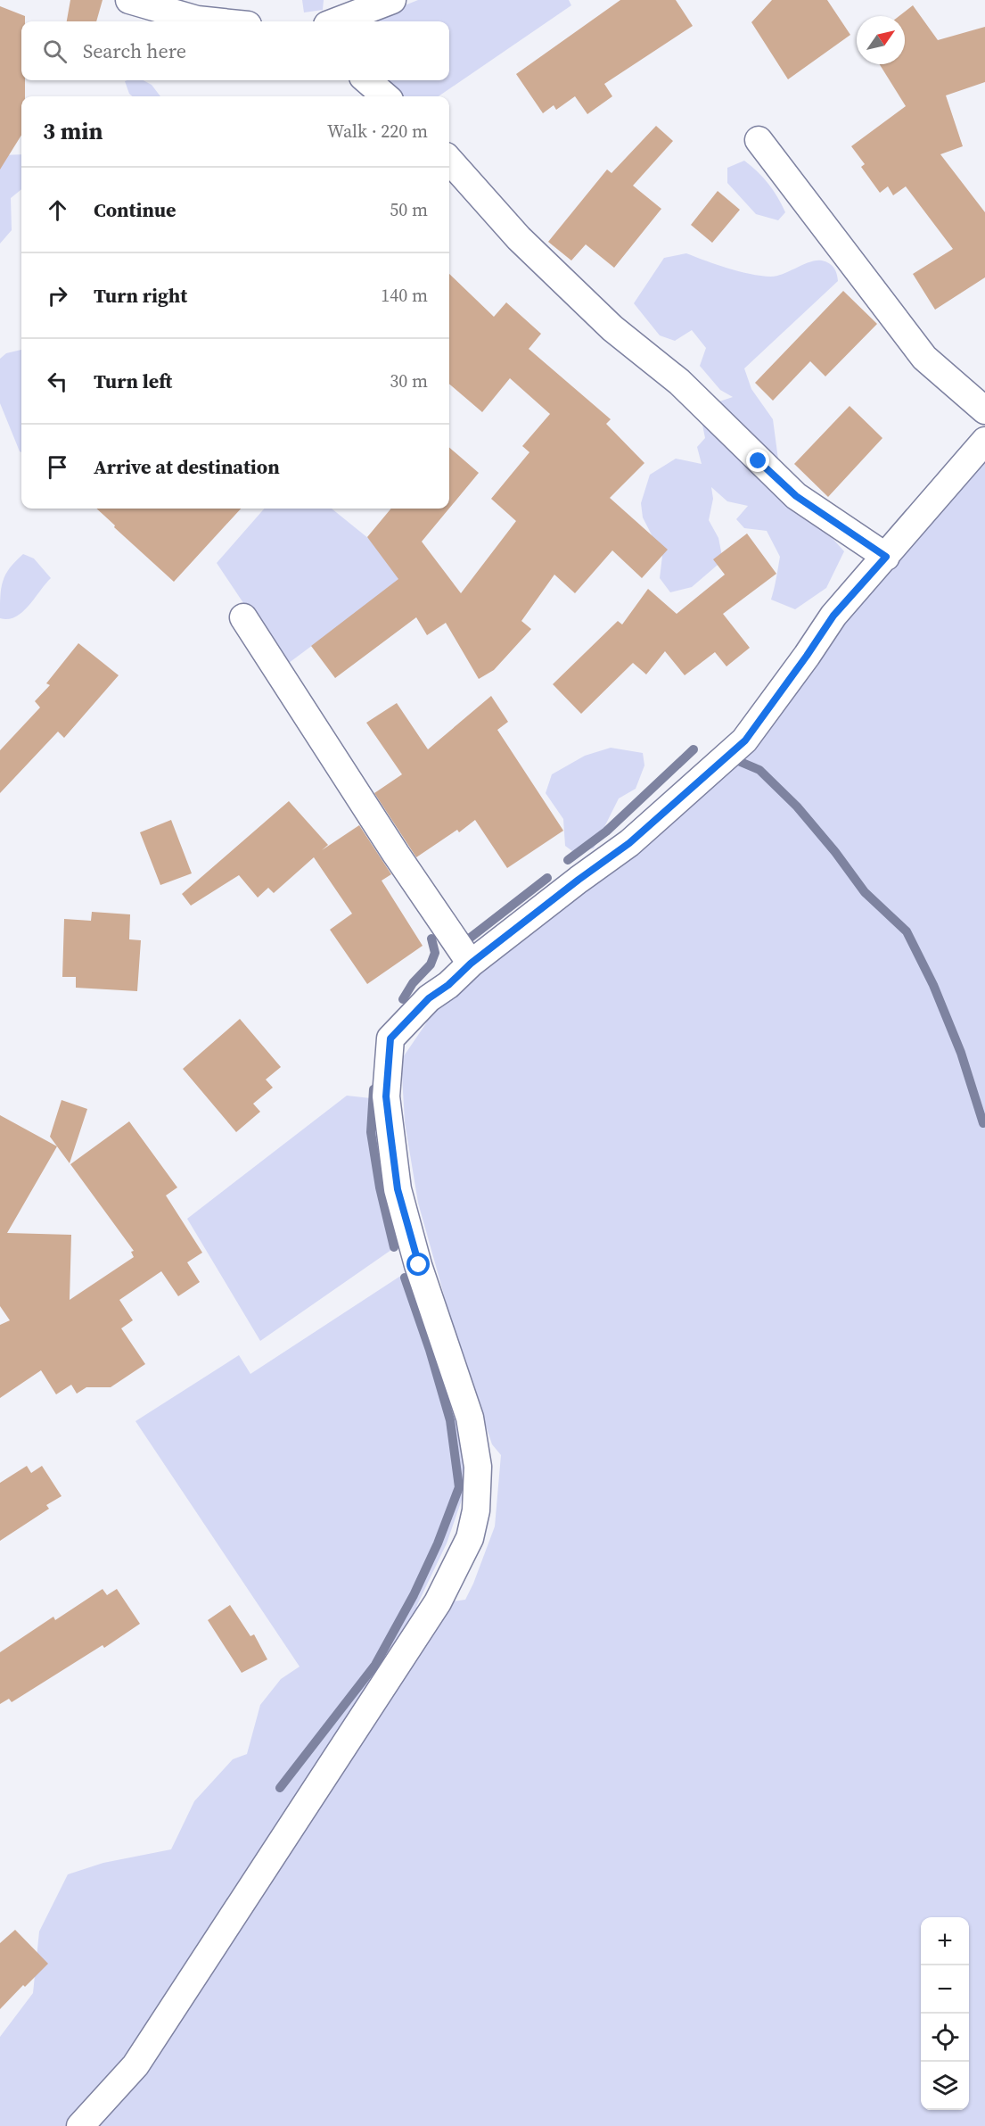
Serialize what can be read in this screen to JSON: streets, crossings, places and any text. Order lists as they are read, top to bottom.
{
  "north": "top right",
  "page": {
    "search": "Search here",
    "heading": ["3 min", "Walk · 220 m"],
    "list": [
      ["Continue", "50 m"],
      ["Turn right", "140 m"],
      ["Turn left", "30 m"],
      "Arrive at destination"
    ],
    "map_buttons": ["+", "−"]
  }
}
